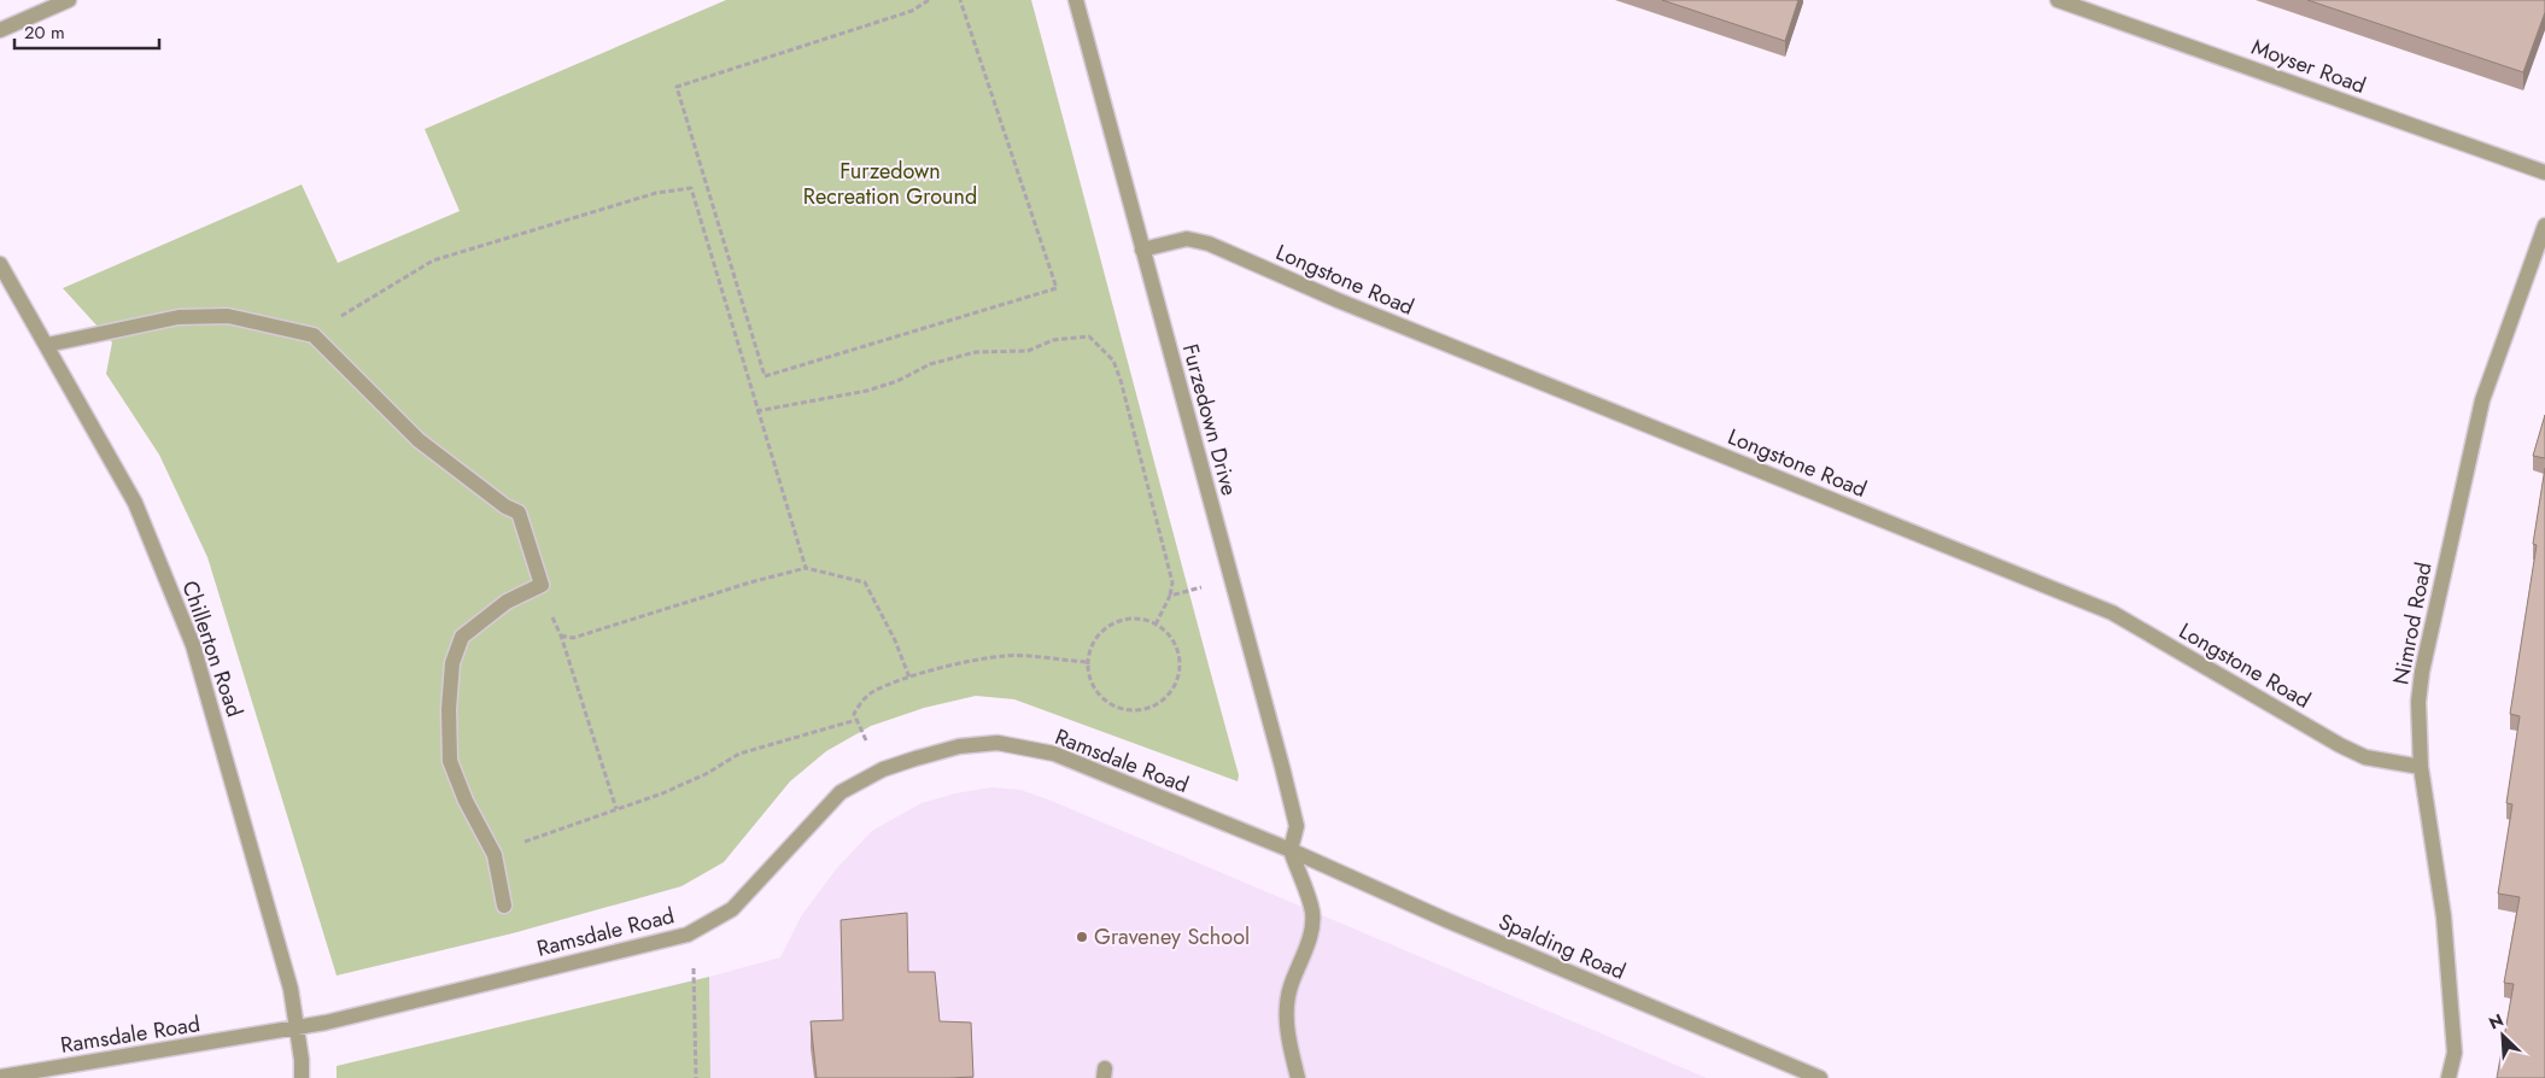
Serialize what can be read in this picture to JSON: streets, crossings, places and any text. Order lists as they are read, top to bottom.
{
  "streets": {
    "street": [
      "Moyser Road",
      "Longstone Road",
      "Furzedown Drive",
      "Nimrod Road",
      "Chillerton Road",
      "Ramsdale Road",
      "Spalding Road"
    ]
  },
  "crossings": [
    ["Longstone Road", "Furzedown Drive"],
    ["Longstone Road", "Nimrod Road"],
    ["Furzedown Drive", "Ramsdale Road"],
    ["Furzedown Drive", "Spalding Road"],
    ["Chillerton Road", "Ramsdale Road"],
    ["Ramsdale Road", "Spalding Road"]
  ],
  "parks": ["Furzedown Recreation Ground"],
  "places": ["Graveney School"],
  "scale_bar": "20 m",
  "north": "top left"
}
